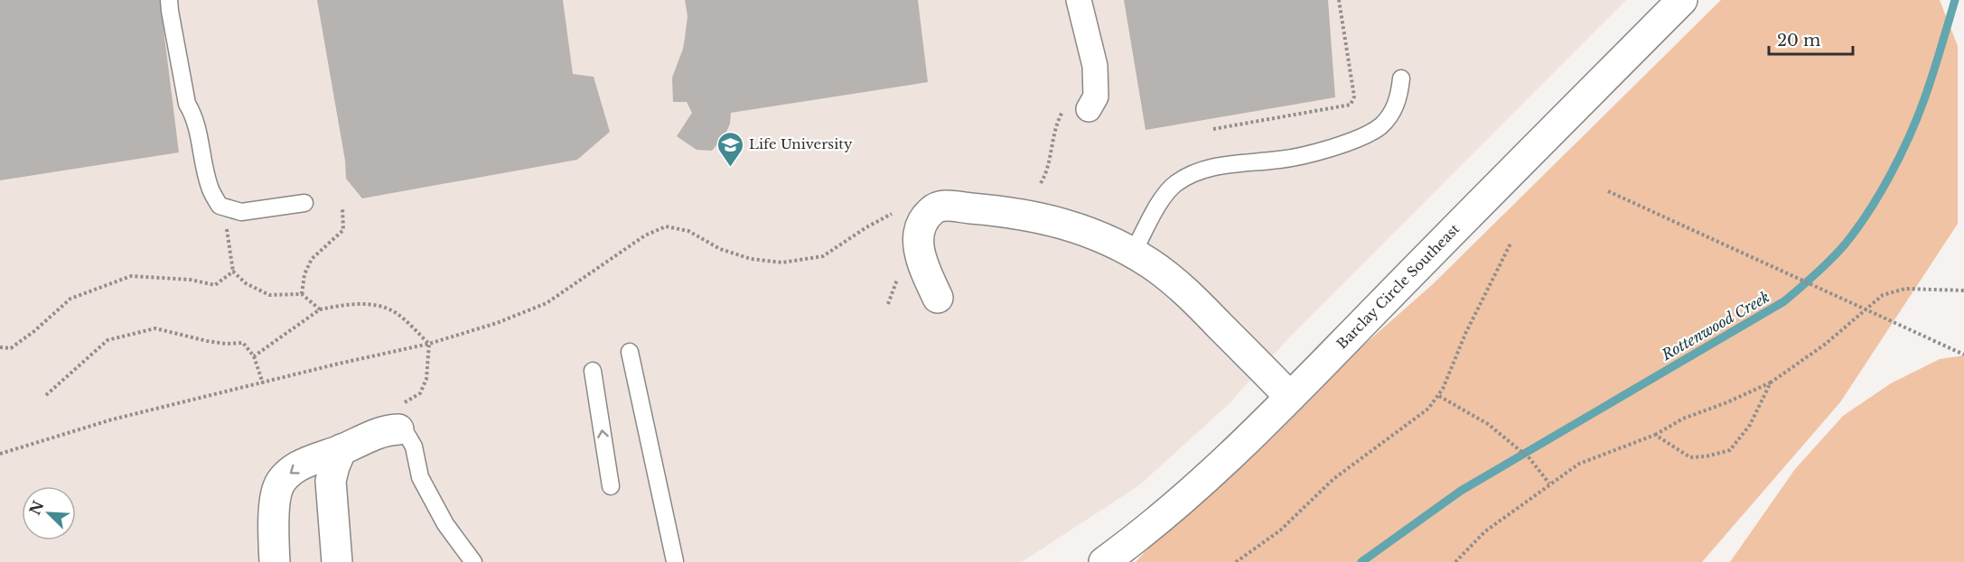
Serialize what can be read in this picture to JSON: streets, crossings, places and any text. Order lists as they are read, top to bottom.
{
  "streets": {
    "street": ["Barclay Circle Southeast"]
  },
  "water": ["Rottenwood Creek"],
  "places": {
    "school or university": ["Life University"]
  },
  "scale_bar": "20 m",
  "north": "top left"
}
